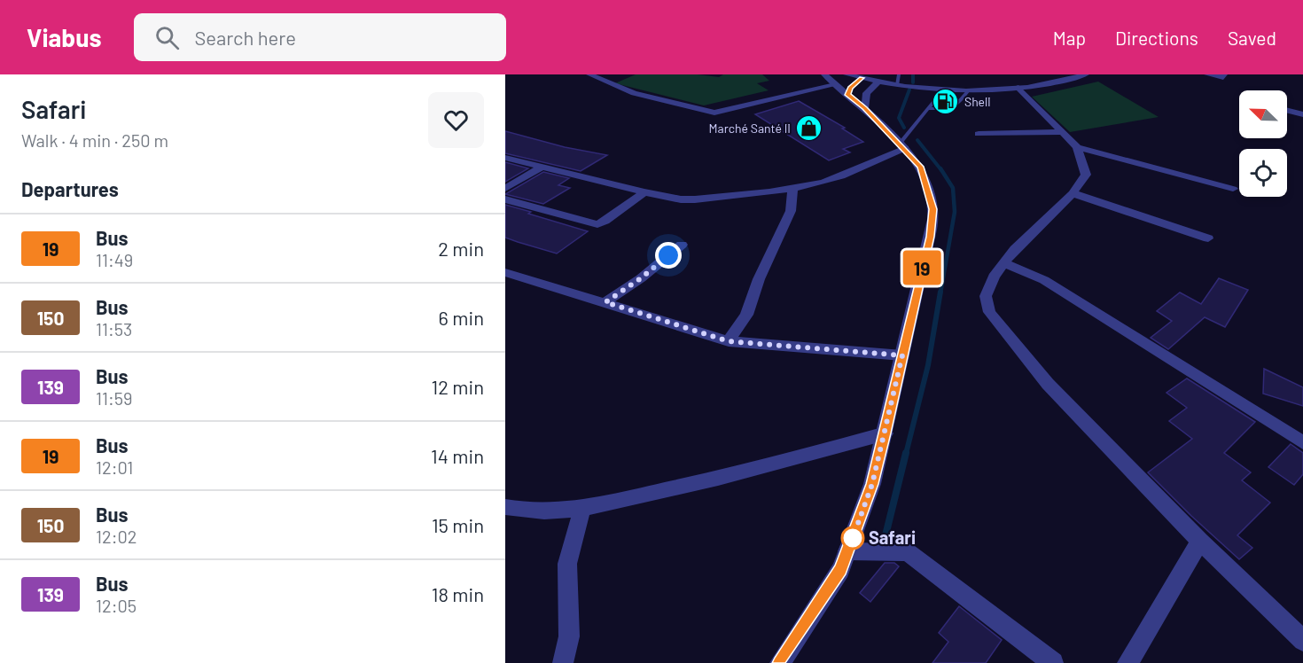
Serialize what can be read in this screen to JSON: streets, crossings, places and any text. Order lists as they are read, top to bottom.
{
  "places": {
    "fuel station": ["Shell"],
    "shop": ["Marché Santé II"],
    "other": ["Safari"]
  },
  "lines": ["bus line 19"],
  "north": "top left",
  "page": {
    "header": "Viabus",
    "search": "Search here",
    "nav": ["Map", "Directions", "Saved"],
    "heading": [
      ["Safari", "Walk · 4 min · 250 m"],
      "Departures"
    ],
    "on_map": "19",
    "list": [
      {
        "mark": "19",
        "name": "Bus",
        "note": "11:49",
        "value": "2 min"
      },
      {
        "mark": "150",
        "name": "Bus",
        "note": "11:53",
        "value": "6 min"
      },
      {
        "mark": "139",
        "name": "Bus",
        "note": "11:59",
        "value": "12 min"
      },
      {
        "mark": "19",
        "name": "Bus",
        "note": "12:01",
        "value": "14 min"
      },
      {
        "mark": "150",
        "name": "Bus",
        "note": "12:02",
        "value": "15 min"
      },
      {
        "mark": "139",
        "name": "Bus",
        "note": "12:05",
        "value": "18 min"
      }
    ]
  }
}
